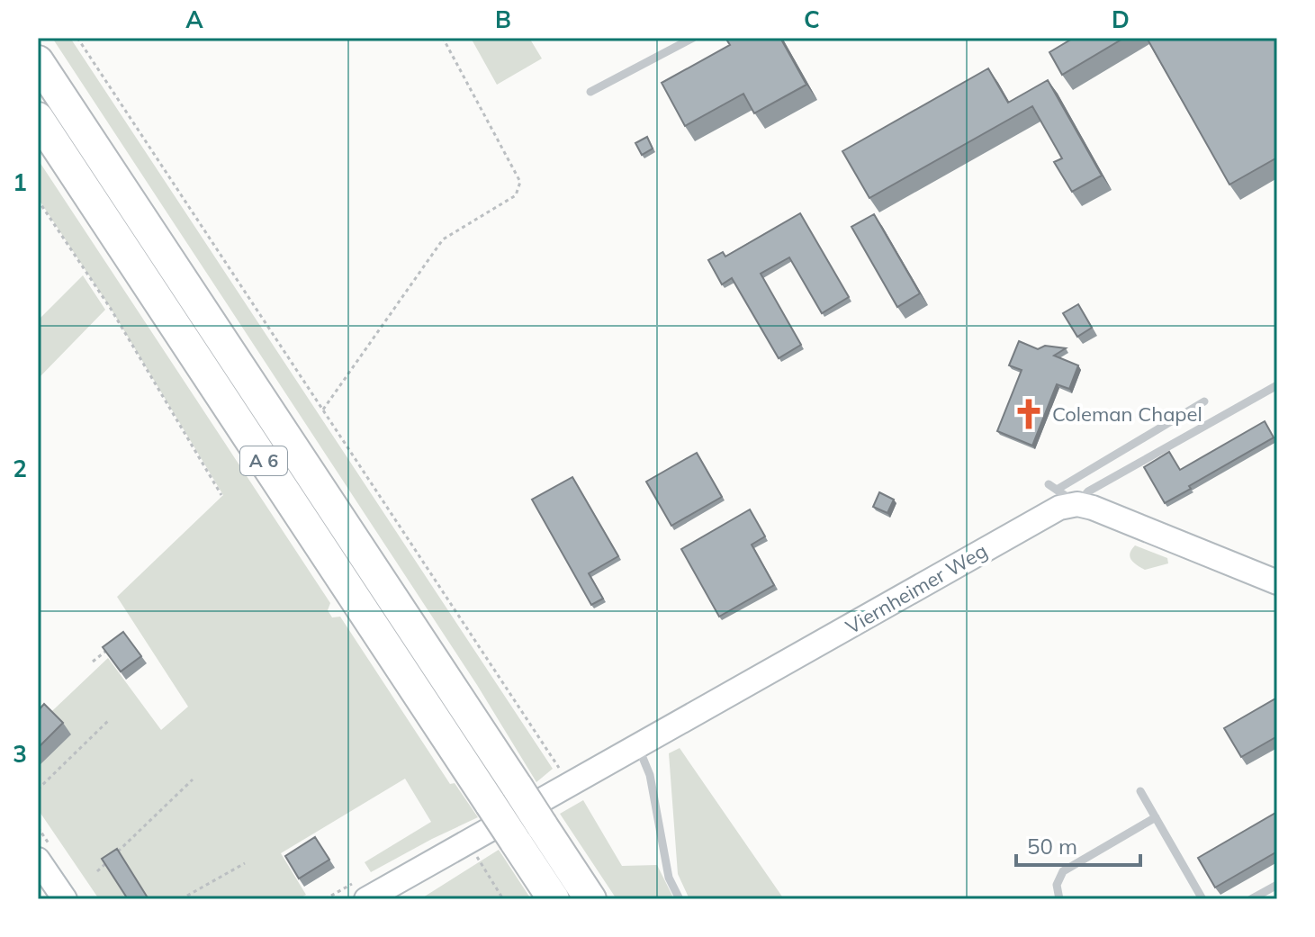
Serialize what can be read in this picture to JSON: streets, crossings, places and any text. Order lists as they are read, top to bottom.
{
  "streets": {
    "highway": ["A 6"],
    "street": ["Viernheimer Weg"]
  },
  "places": {
    "church": ["Coleman Chapel"]
  },
  "scale_bar": "50 m",
  "grid": {
    "columns": [
      "A",
      "B",
      "C",
      "D"
    ],
    "rows": ["1", "2", "3"]
  }
}
